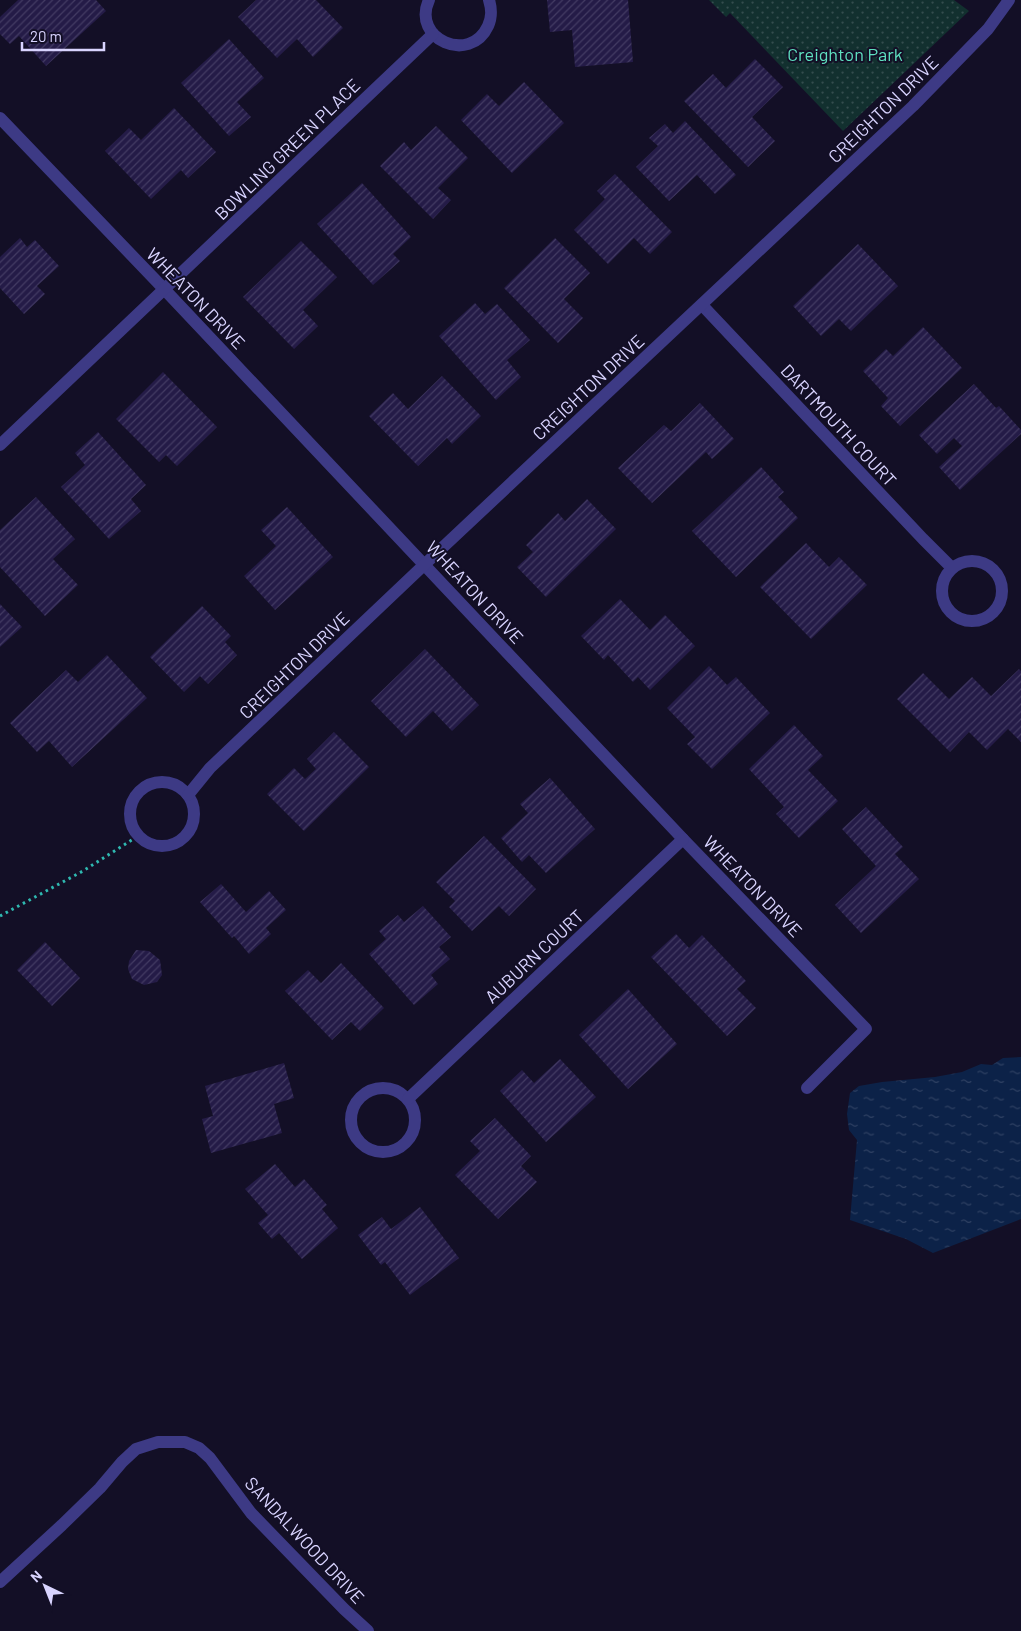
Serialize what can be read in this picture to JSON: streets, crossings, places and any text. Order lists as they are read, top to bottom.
{
  "streets": {
    "street": [
      "CREIGHTON DRIVE",
      "BOWLING GREEN PLACE",
      "WHEATON DRIVE",
      "DARTMOUTH COURT",
      "AUBURN COURT",
      "SANDALWOOD DRIVE"
    ]
  },
  "crossings": [
    ["CREIGHTON DRIVE", "WHEATON DRIVE"],
    ["CREIGHTON DRIVE", "DARTMOUTH COURT"],
    ["BOWLING GREEN PLACE", "WHEATON DRIVE"],
    ["WHEATON DRIVE", "AUBURN COURT"]
  ],
  "parks": ["Creighton Park"],
  "scale_bar": "20 m",
  "north": "top left"
}
